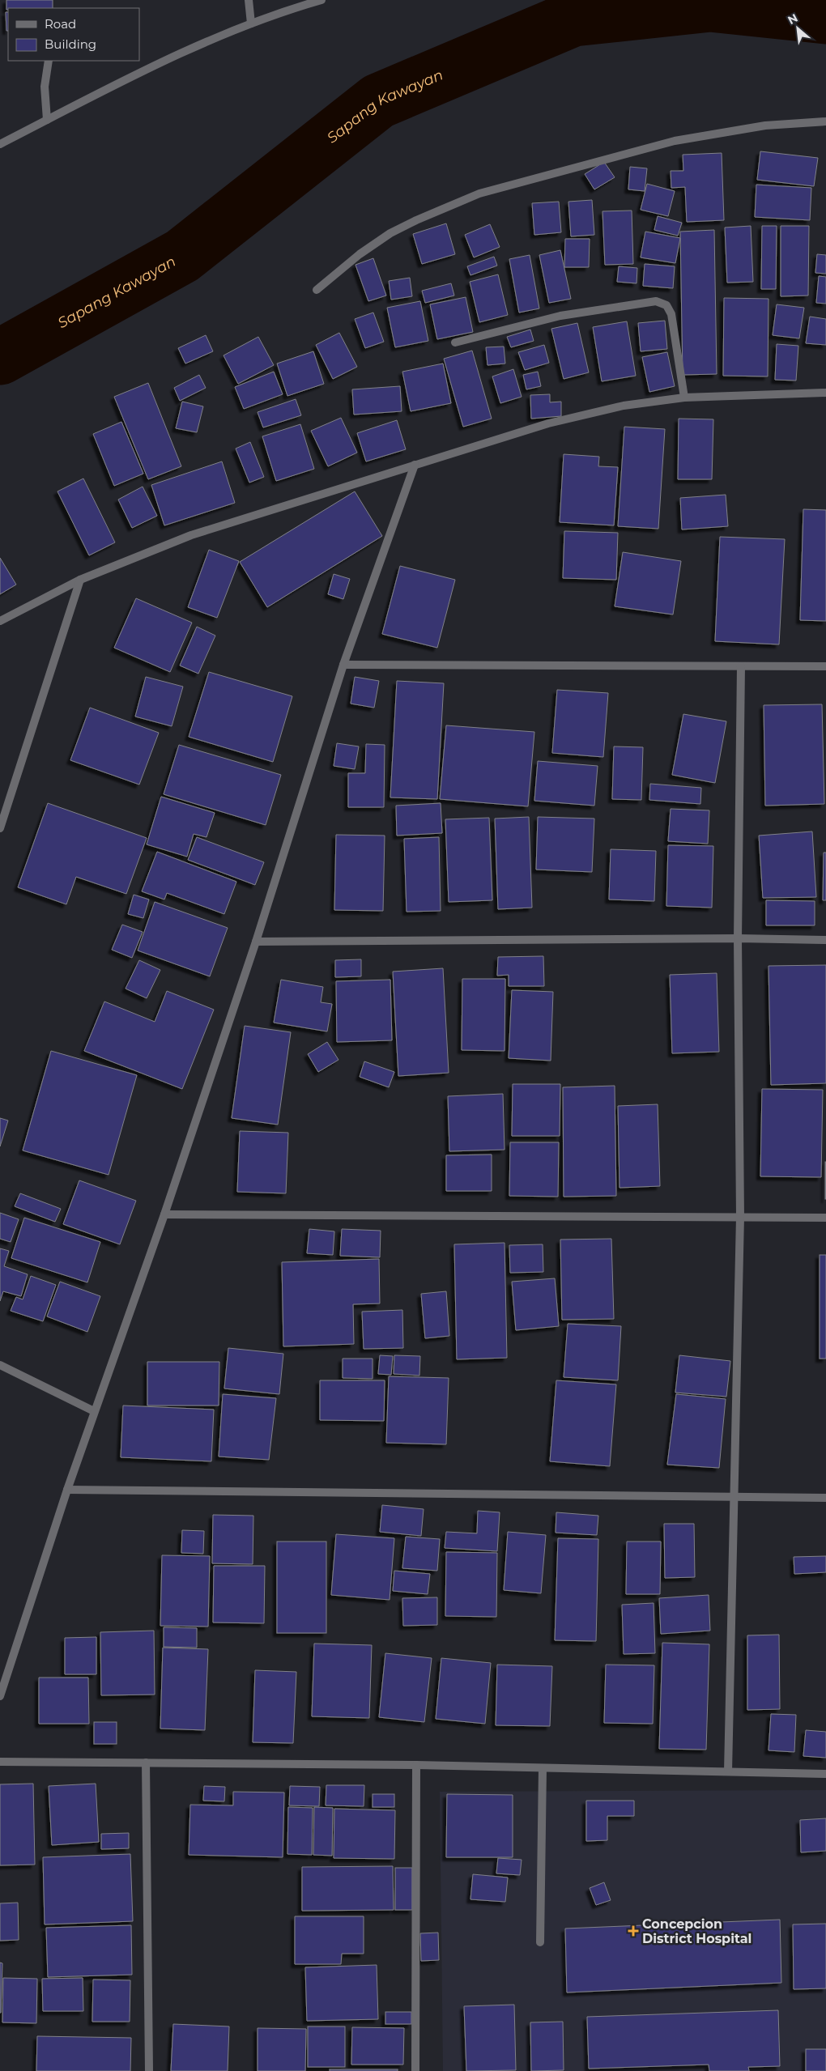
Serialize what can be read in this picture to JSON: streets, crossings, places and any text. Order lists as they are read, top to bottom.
{
  "water": ["Sapang Kawayan"],
  "places": {
    "health": ["Concepcion District Hospital"]
  },
  "legend": ["Road", "Building"],
  "north": "top left"
}
